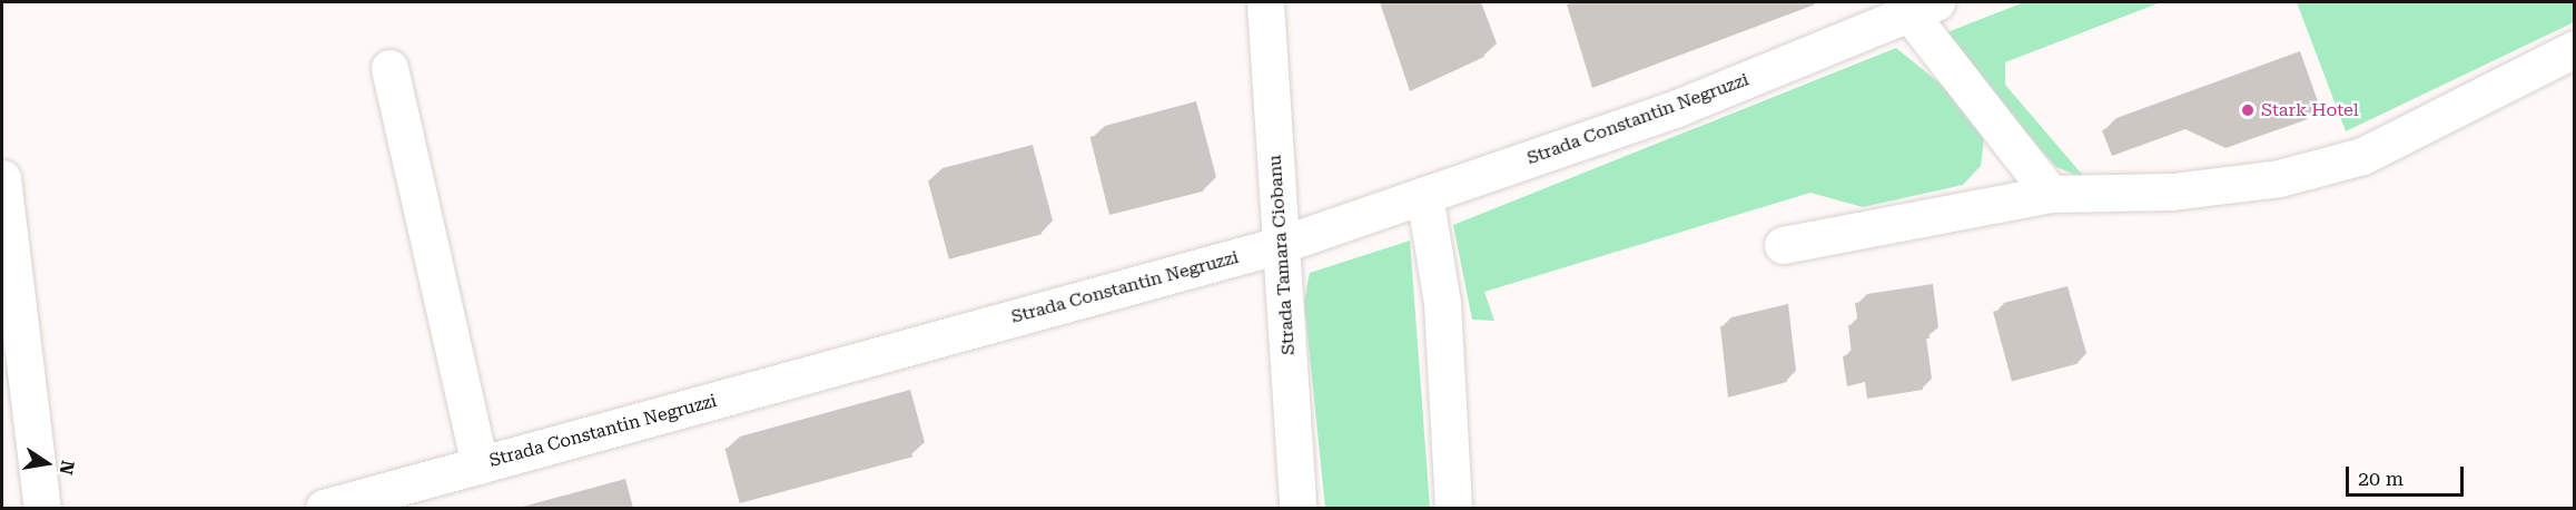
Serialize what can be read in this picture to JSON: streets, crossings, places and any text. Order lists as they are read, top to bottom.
{
  "streets": {
    "street": ["Strada Constantin Negruzzi", "Strada Tamara Ciobanu"]
  },
  "crossings": [
    ["Strada Constantin Negruzzi", "Strada Tamara Ciobanu"]
  ],
  "places": ["Stark Hotel"],
  "scale_bar": "20 m",
  "north": "right"
}
